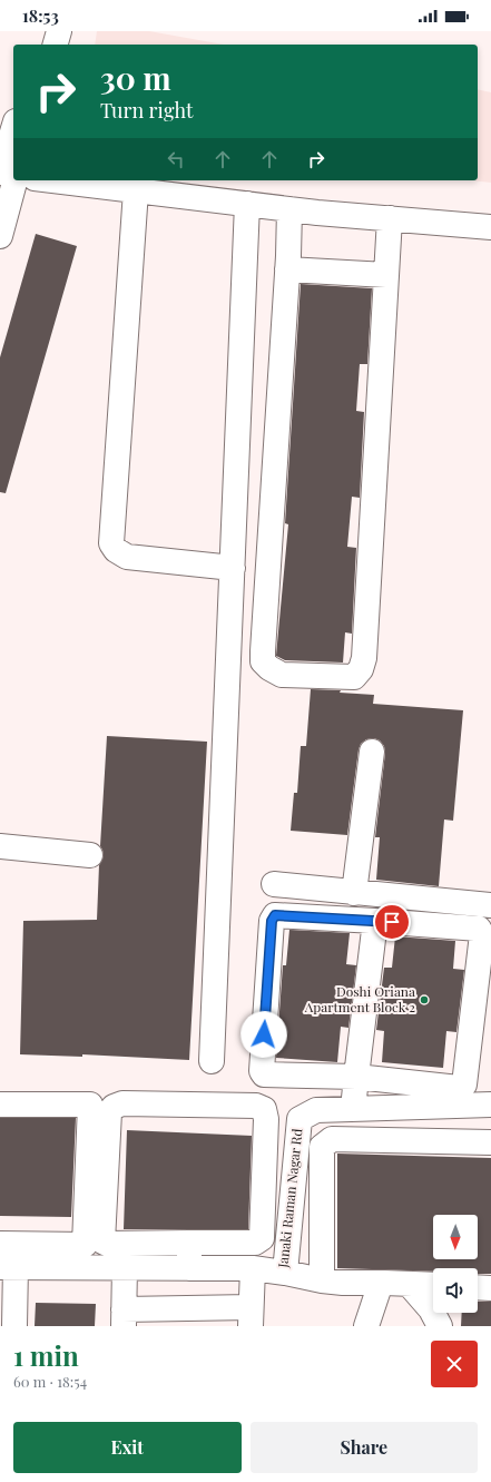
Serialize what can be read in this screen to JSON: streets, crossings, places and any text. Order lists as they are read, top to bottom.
{
  "streets": {
    "street": ["Janaki Raman Nagar Rd"]
  },
  "places": ["Doshi Oriana Apartment Block 2"],
  "north": "bottom",
  "page": {
    "status": "18:53",
    "turn": ["30 m", "Turn right"],
    "heading": ["1 min", "60 m · 18:54"],
    "buttons": ["Exit", "Share"]
  }
}
